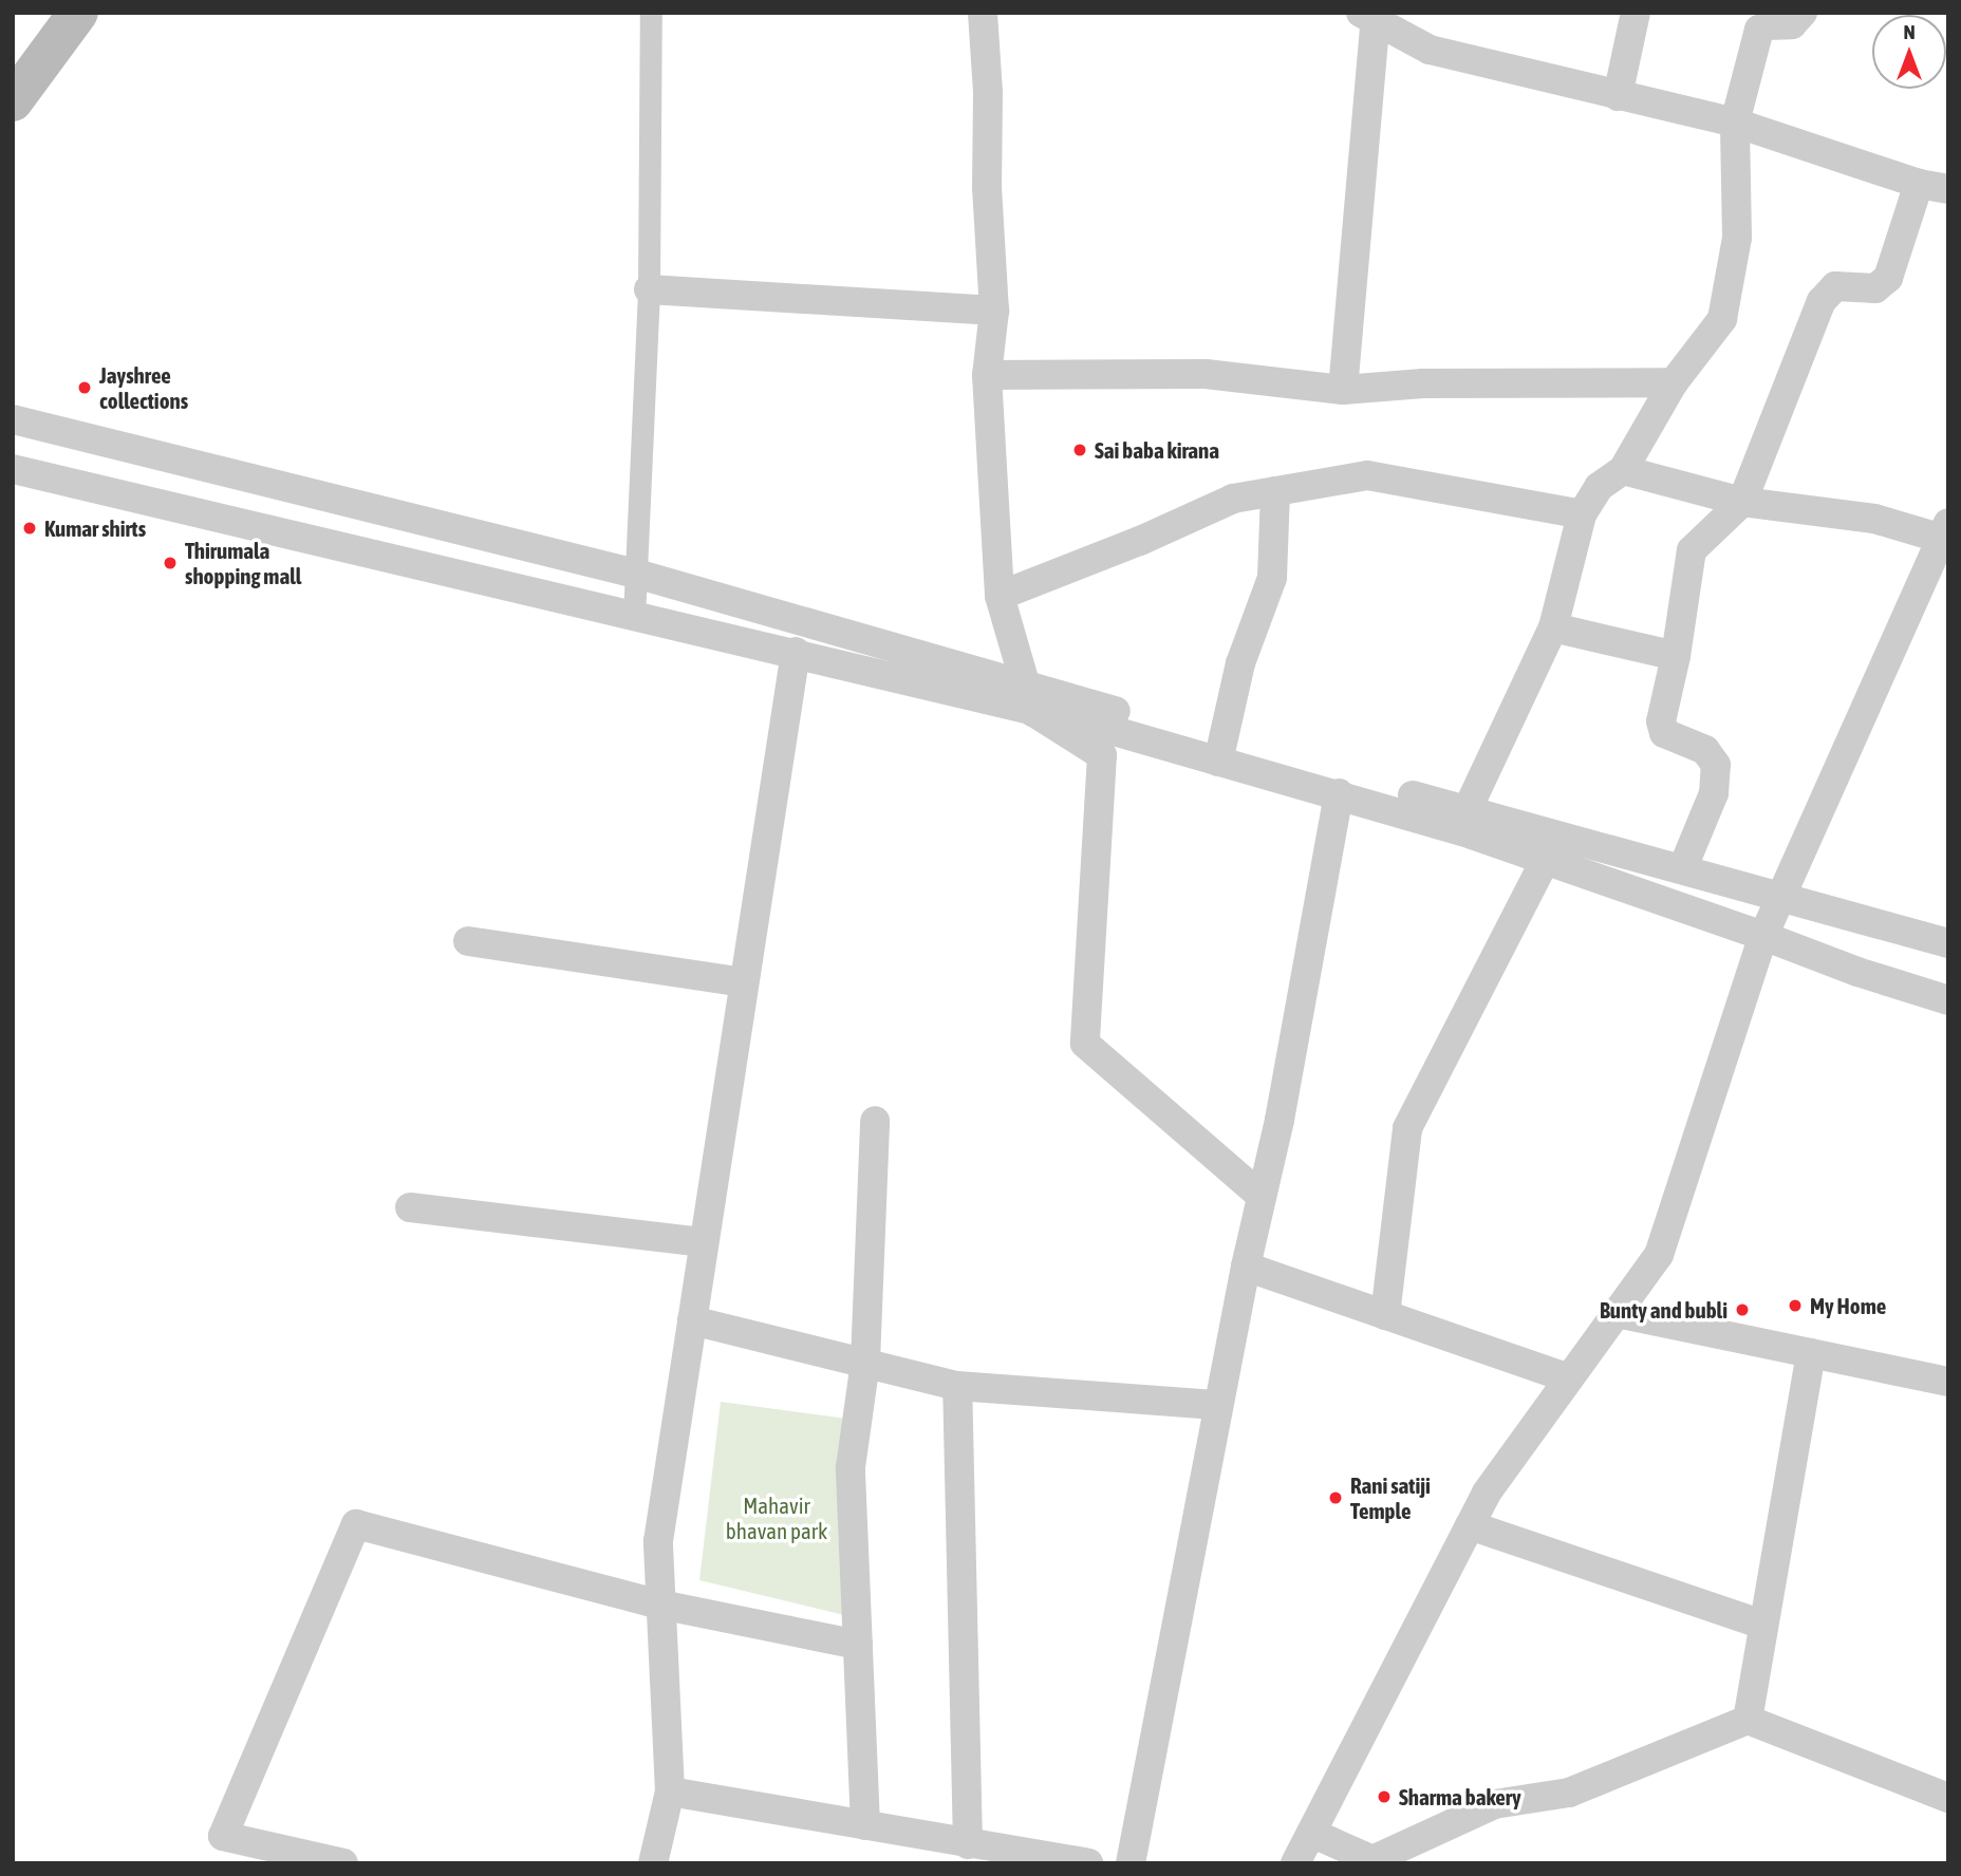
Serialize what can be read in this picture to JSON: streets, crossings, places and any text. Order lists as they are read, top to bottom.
{
  "parks": ["Mahavir bhavan park"],
  "places": [
    "Jayshree collections",
    "Sai baba kirana",
    "Kumar shirts",
    "Thirumala shopping mall",
    "My Home",
    "Bunty and bubli",
    "Rani satiji Temple",
    "Sharma bakery"
  ],
  "north": "top"
}
